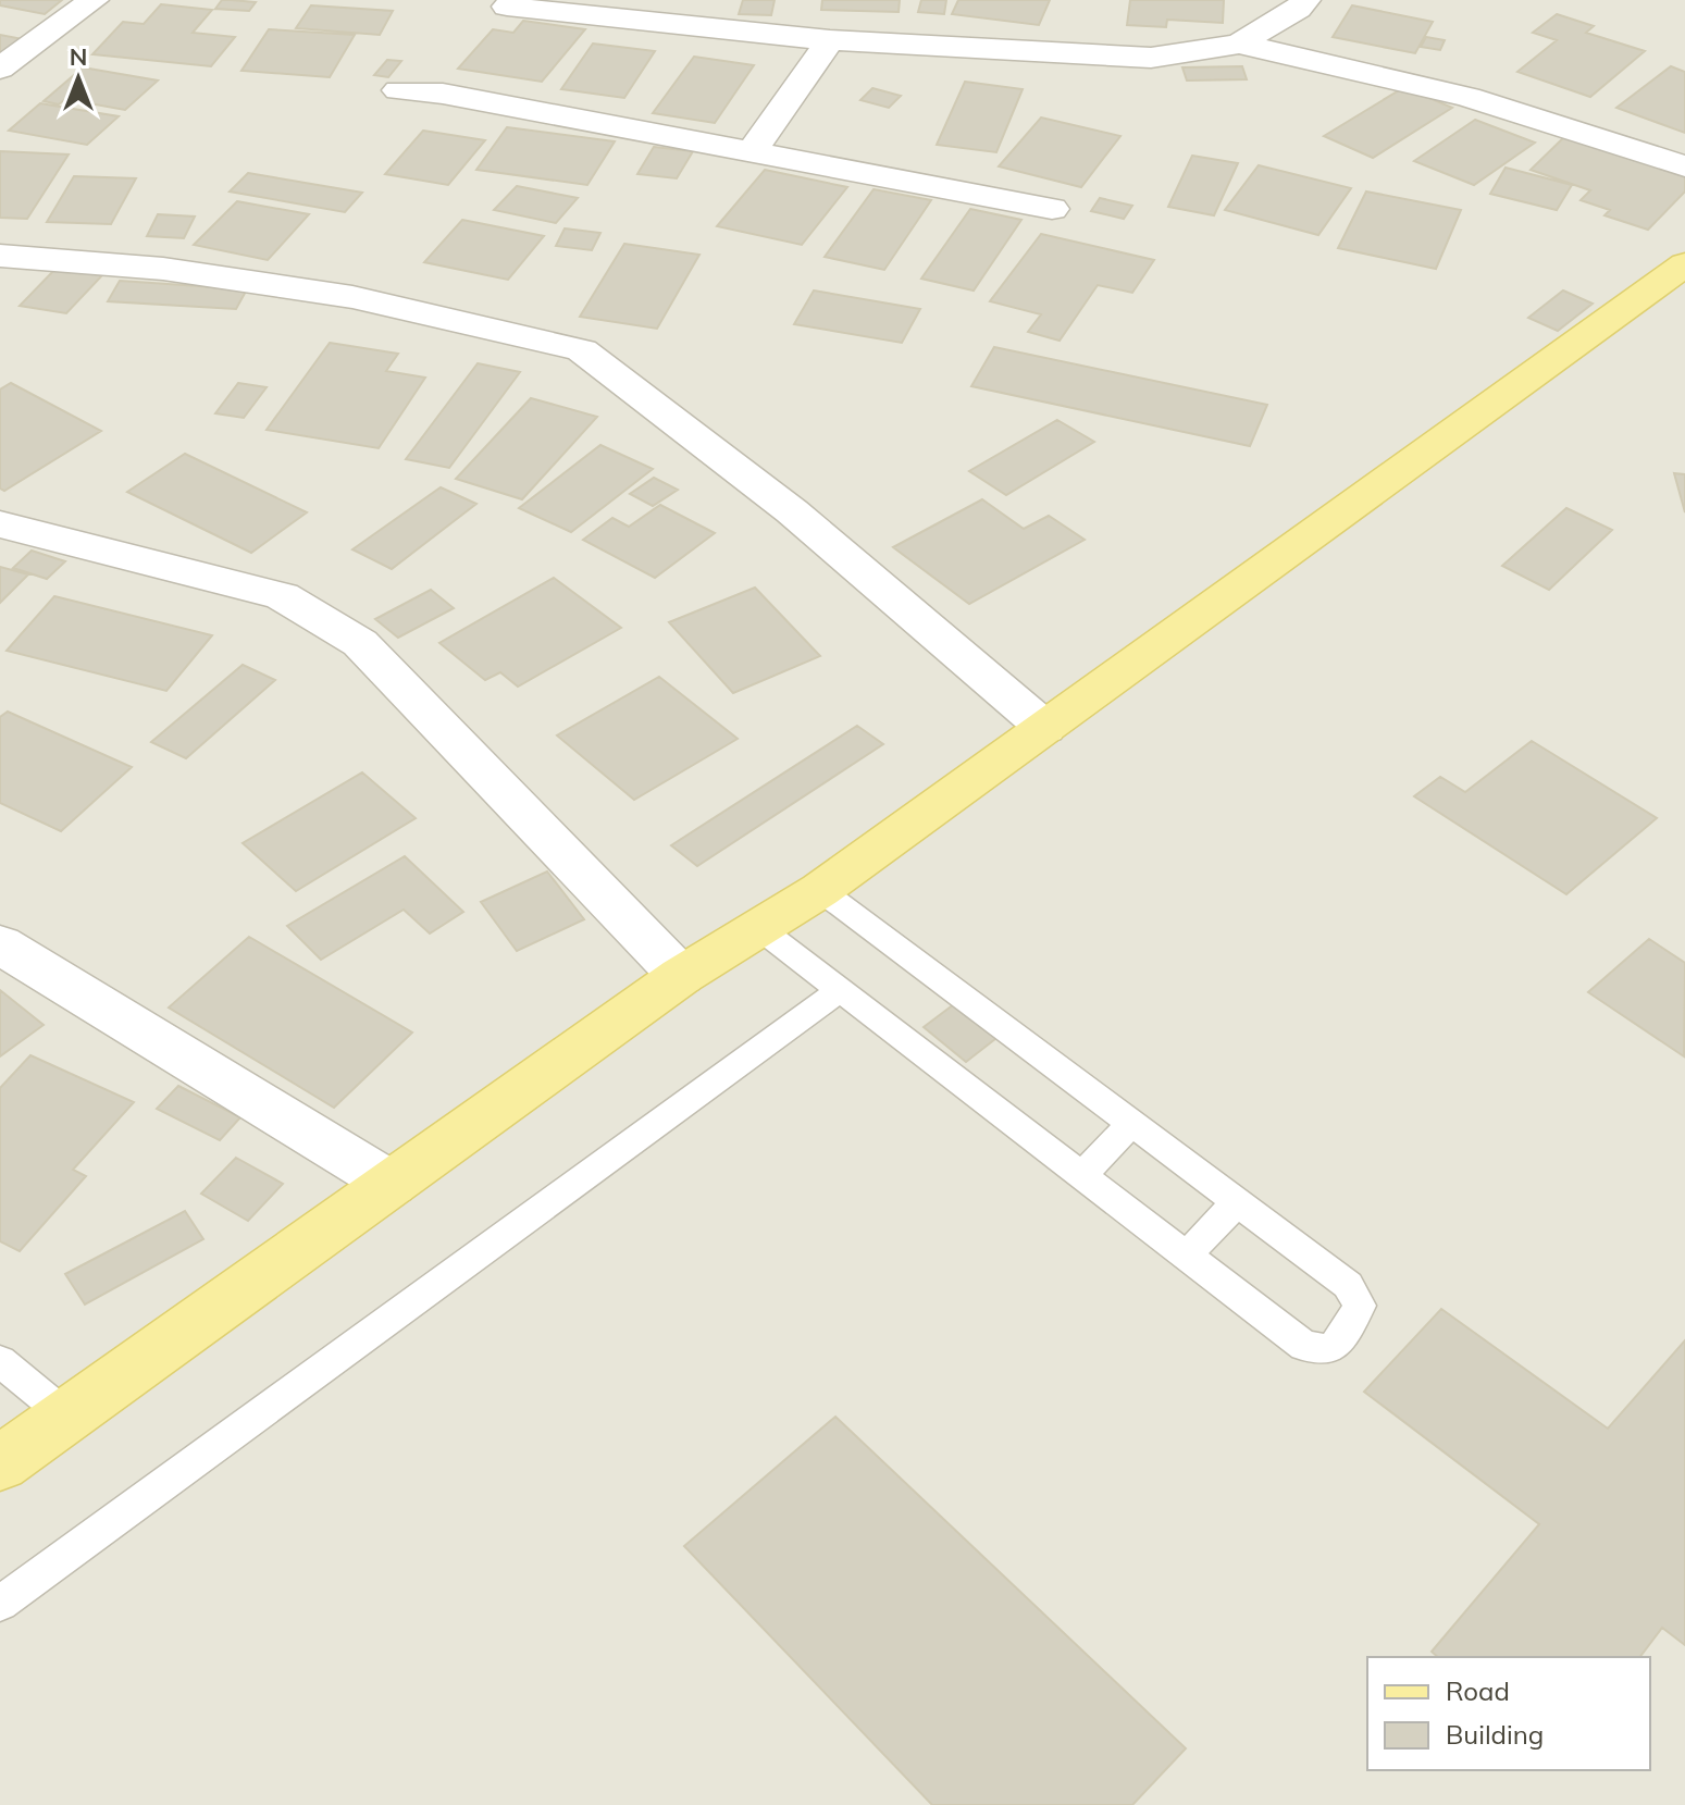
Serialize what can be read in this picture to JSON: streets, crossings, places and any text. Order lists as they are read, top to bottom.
{
  "legend": ["Road", "Building"],
  "north": "top"
}
